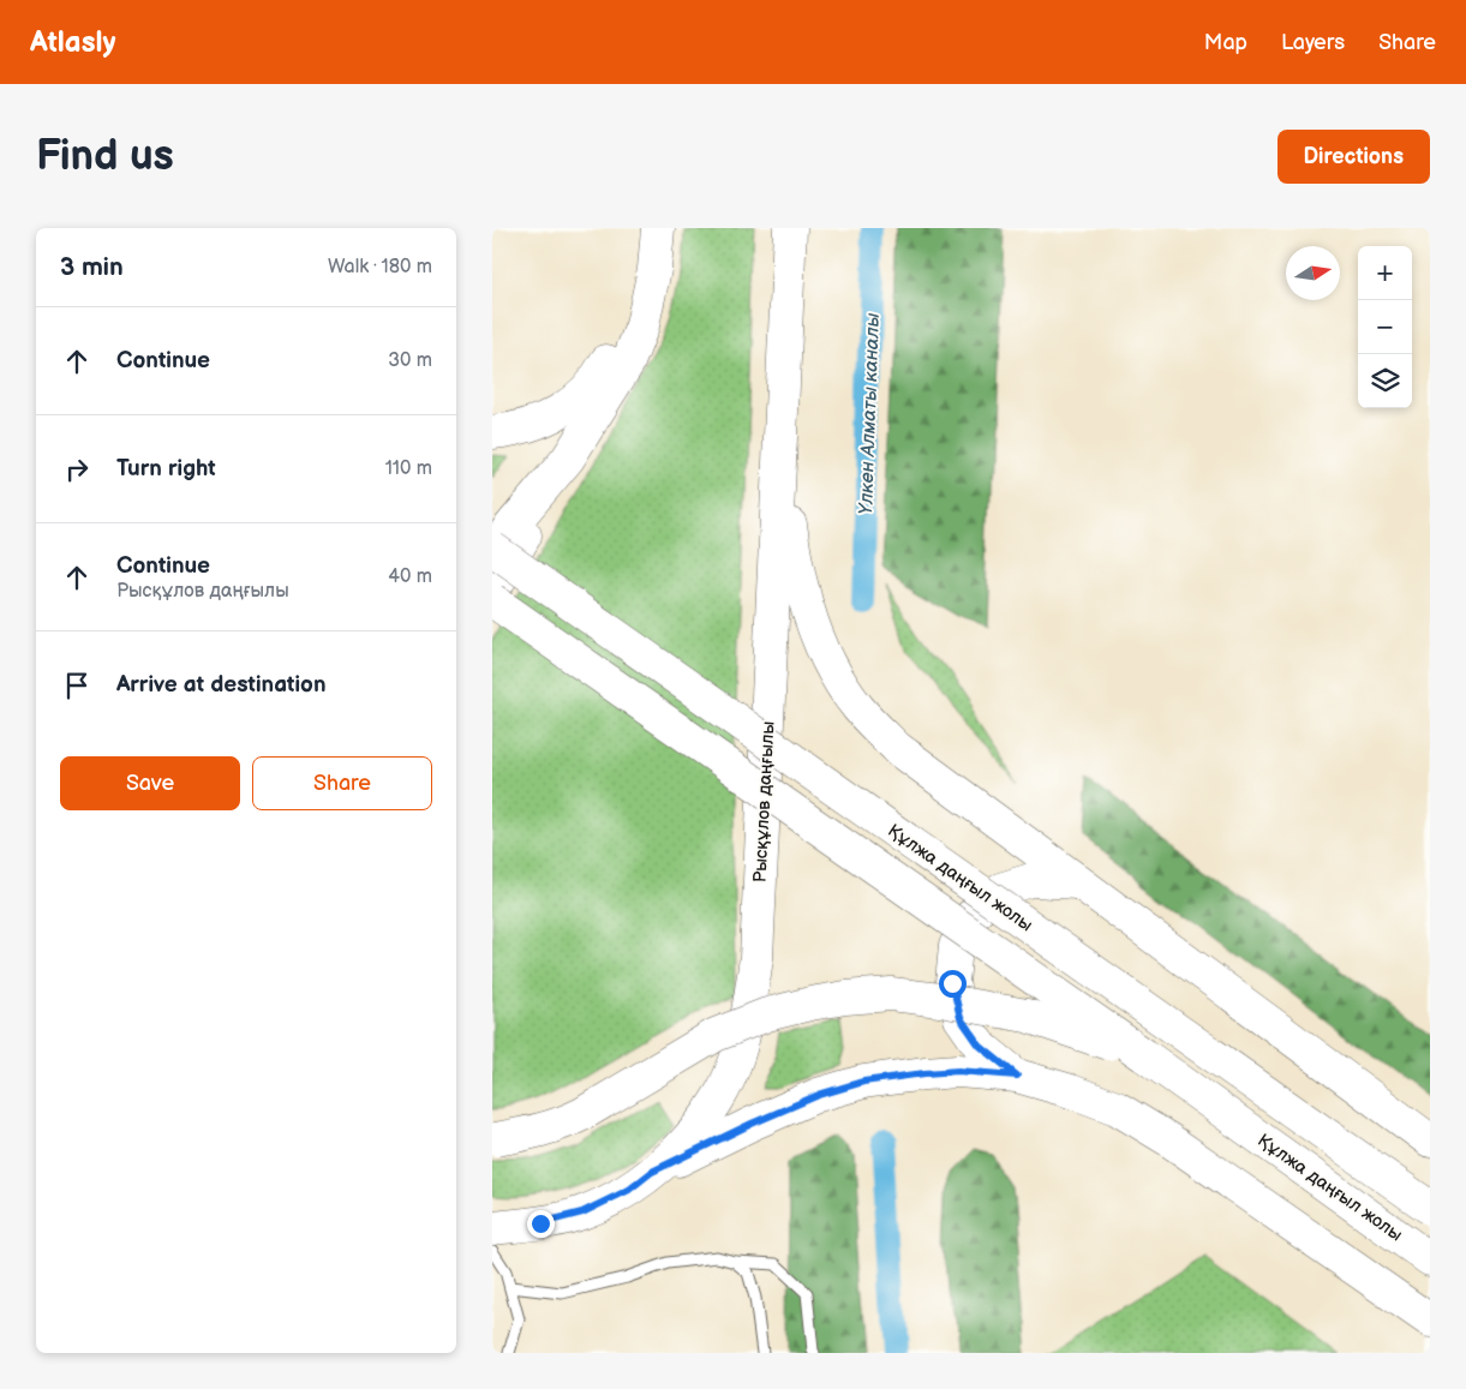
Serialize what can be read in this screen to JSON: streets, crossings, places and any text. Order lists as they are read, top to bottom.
{
  "streets": {
    "main road": ["Рысқұлов даңғылы", "Құлжа даңғыл жолы"]
  },
  "water": ["Үлкен Алматы каналы"],
  "north": "right",
  "page": {
    "header": "Atlasly",
    "nav": ["Map", "Layers", "Share"],
    "buttons": [
      "Directions",
      ["Save", "Share"]
    ],
    "title": "Find us",
    "heading": ["3 min", "Walk · 180 m"],
    "map_buttons": ["+", "−"],
    "list": [
      ["Continue", "30 m"],
      ["Turn right", "110 m"],
      ["Continue", "Рысқұлов даңғылы", "40 m"],
      "Arrive at destination"
    ]
  }
}
